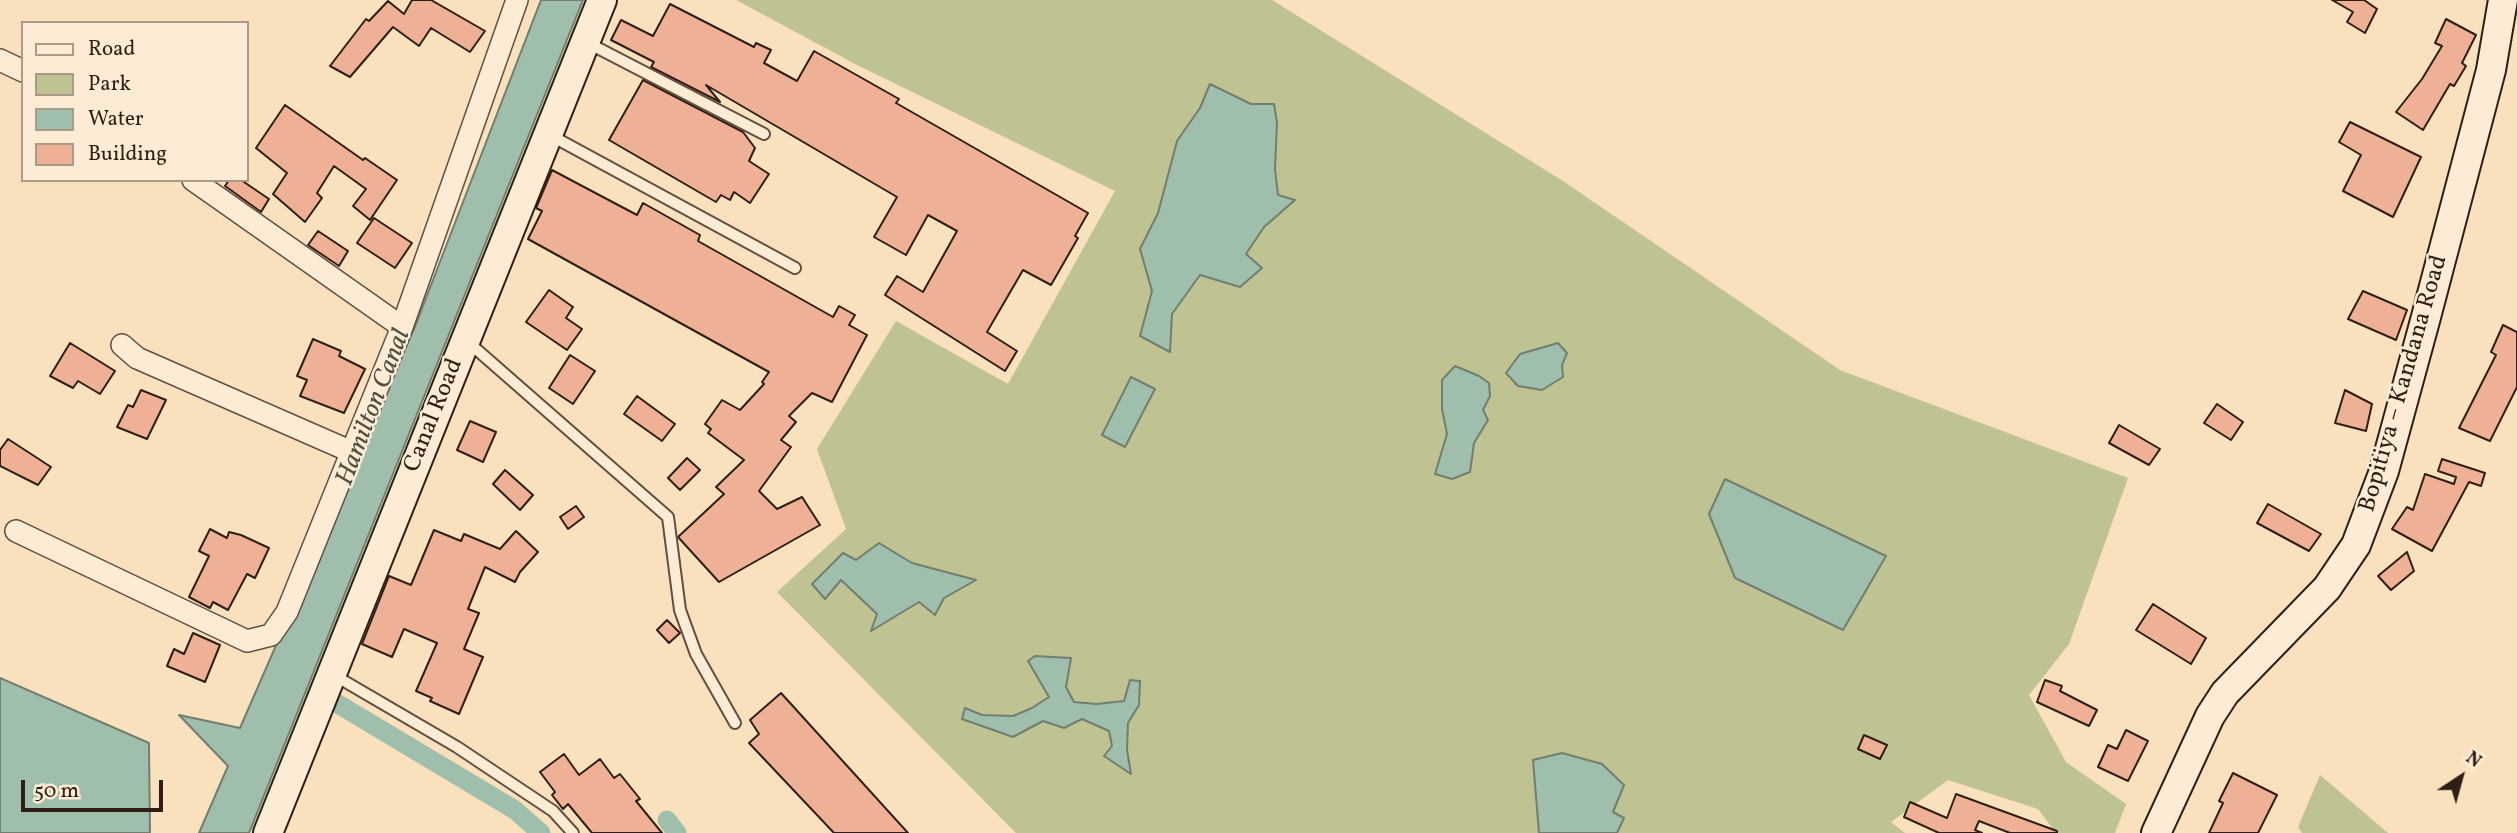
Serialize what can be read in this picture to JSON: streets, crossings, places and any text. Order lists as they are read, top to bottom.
{
  "streets": {
    "main road": ["Bopitiya – Kandana Road", "Canal Road"]
  },
  "water": ["Hamilton Canal"],
  "legend": [
    "Road",
    "Park",
    "Water",
    "Building"
  ],
  "scale_bar": "50 m",
  "north": "top right"
}
